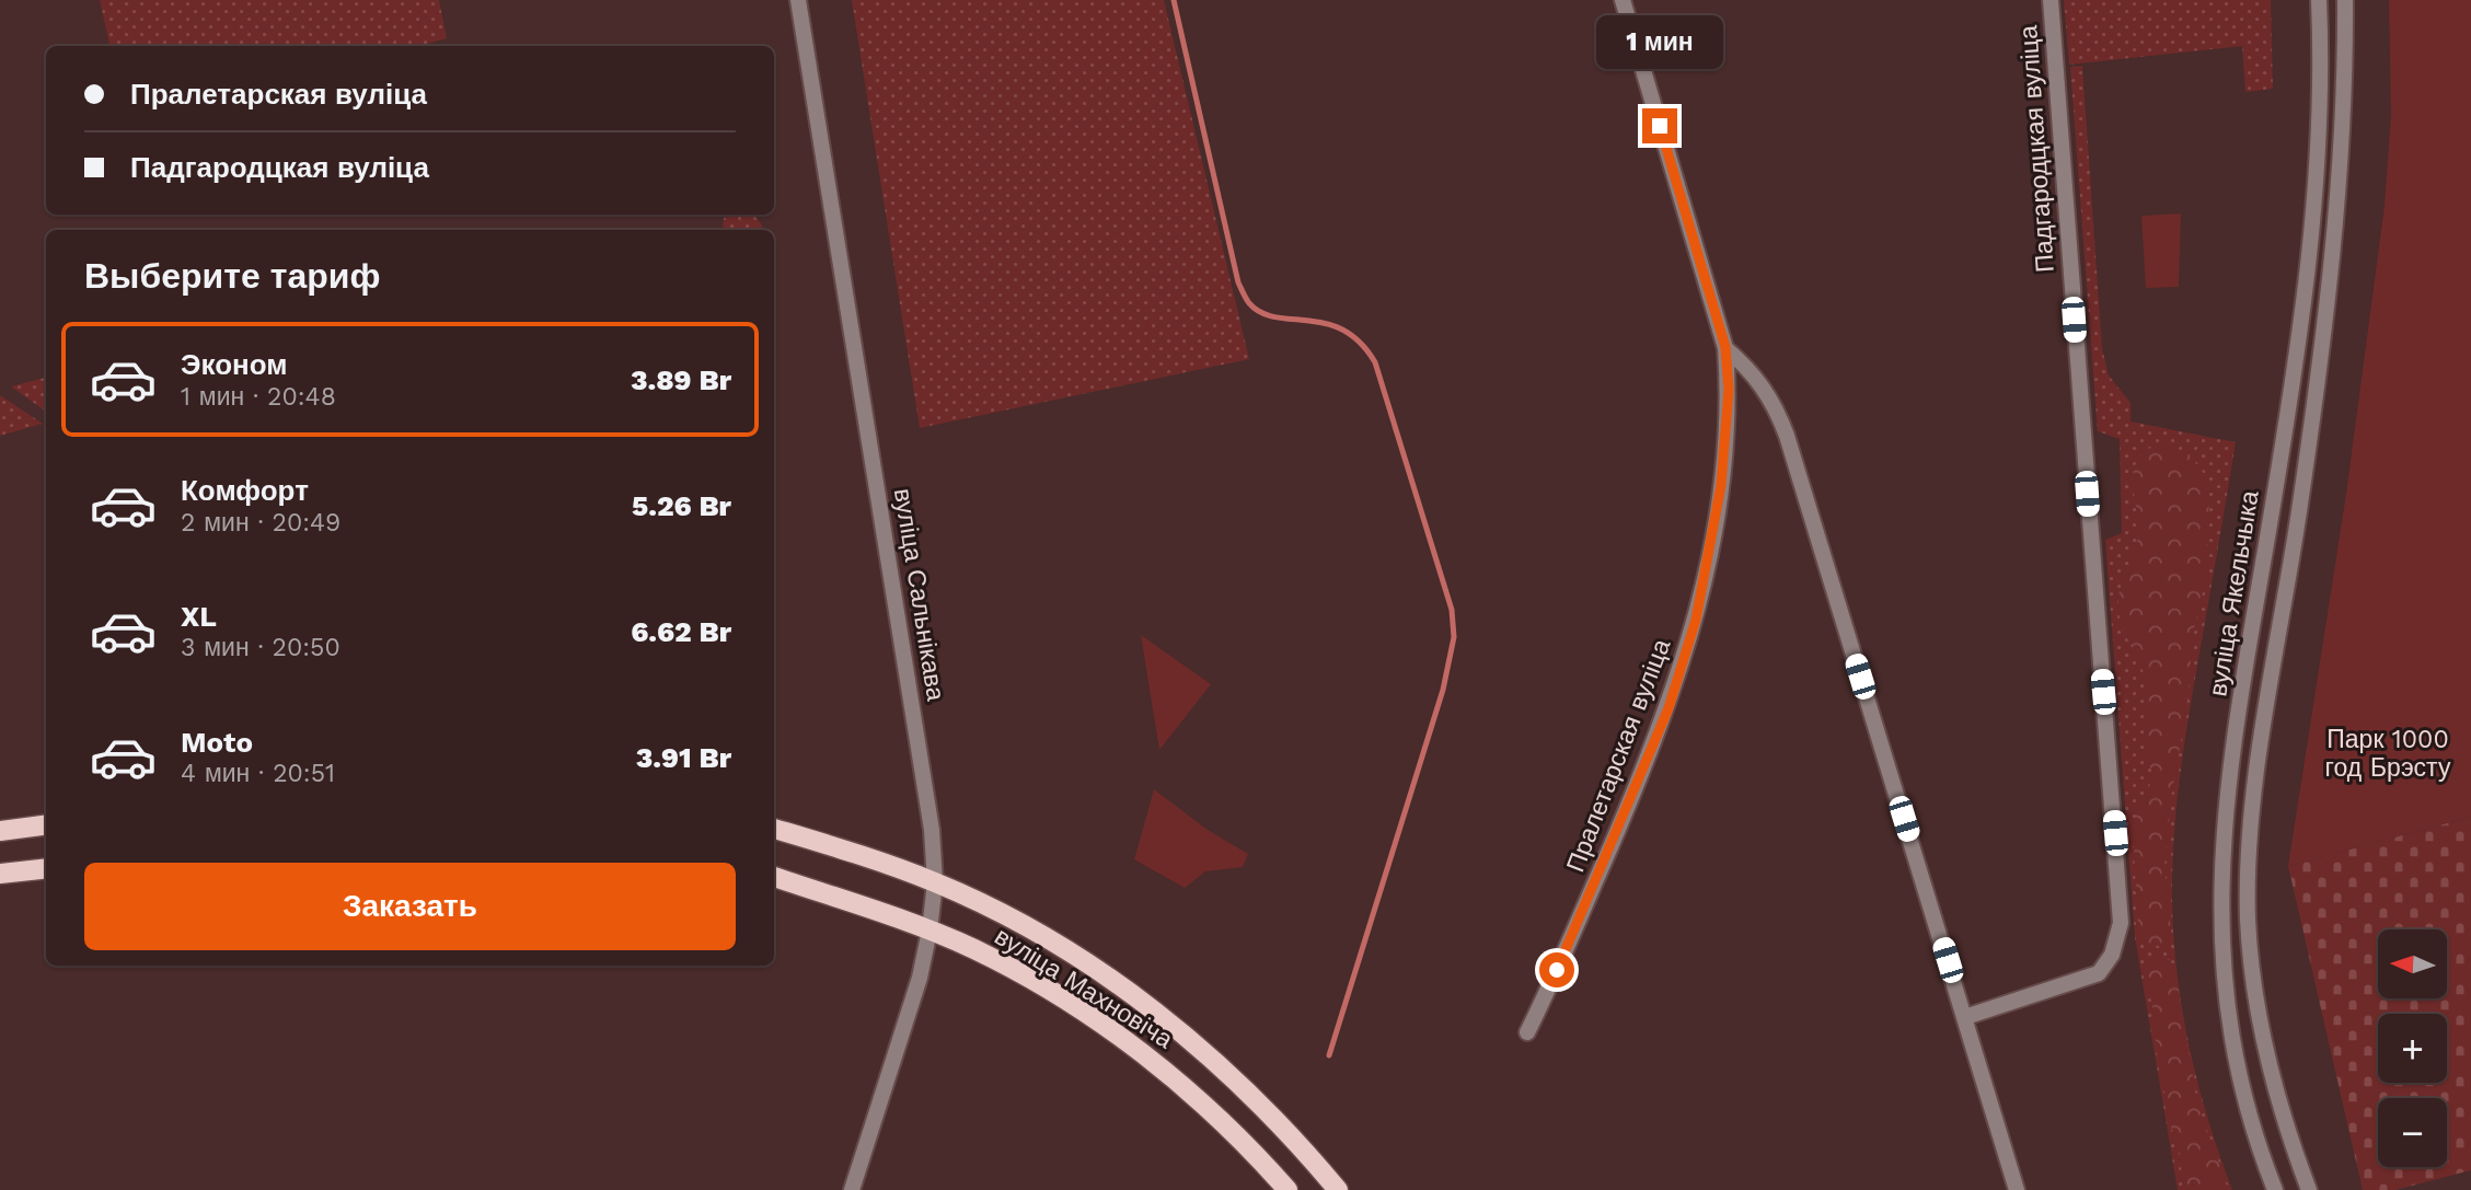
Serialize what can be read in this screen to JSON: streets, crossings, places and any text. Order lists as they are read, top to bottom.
{
  "streets": {
    "main road": ["вуліца Махновіча"],
    "street": [
      "Падгародцкая вуліца",
      "вуліца Якельчыка",
      "вуліца Сальнікава",
      "Пралетарская вуліца"
    ]
  },
  "crossings": [
    ["вуліца Сальнікава", "вуліца Махновіча"]
  ],
  "parks": ["Парк 1000 год Брэсту"],
  "north": "left",
  "page": {
    "bubble": "1 мин",
    "banner": ["Пралетарская вуліца", "Падгародцкая вуліца"],
    "heading": "Выберите тариф",
    "list": [
      {
        "name": "Эконом",
        "note": "1 мин · 20:48",
        "value": "3.89 Br"
      },
      {
        "name": "Комфорт",
        "note": "2 мин · 20:49",
        "value": "5.26 Br"
      },
      {
        "name": "XL",
        "note": "3 мин · 20:50",
        "value": "6.62 Br"
      },
      {
        "name": "Moto",
        "note": "4 мин · 20:51",
        "value": "3.91 Br"
      }
    ],
    "buttons": "Заказать",
    "map_buttons": ["+", "−"]
  }
}
